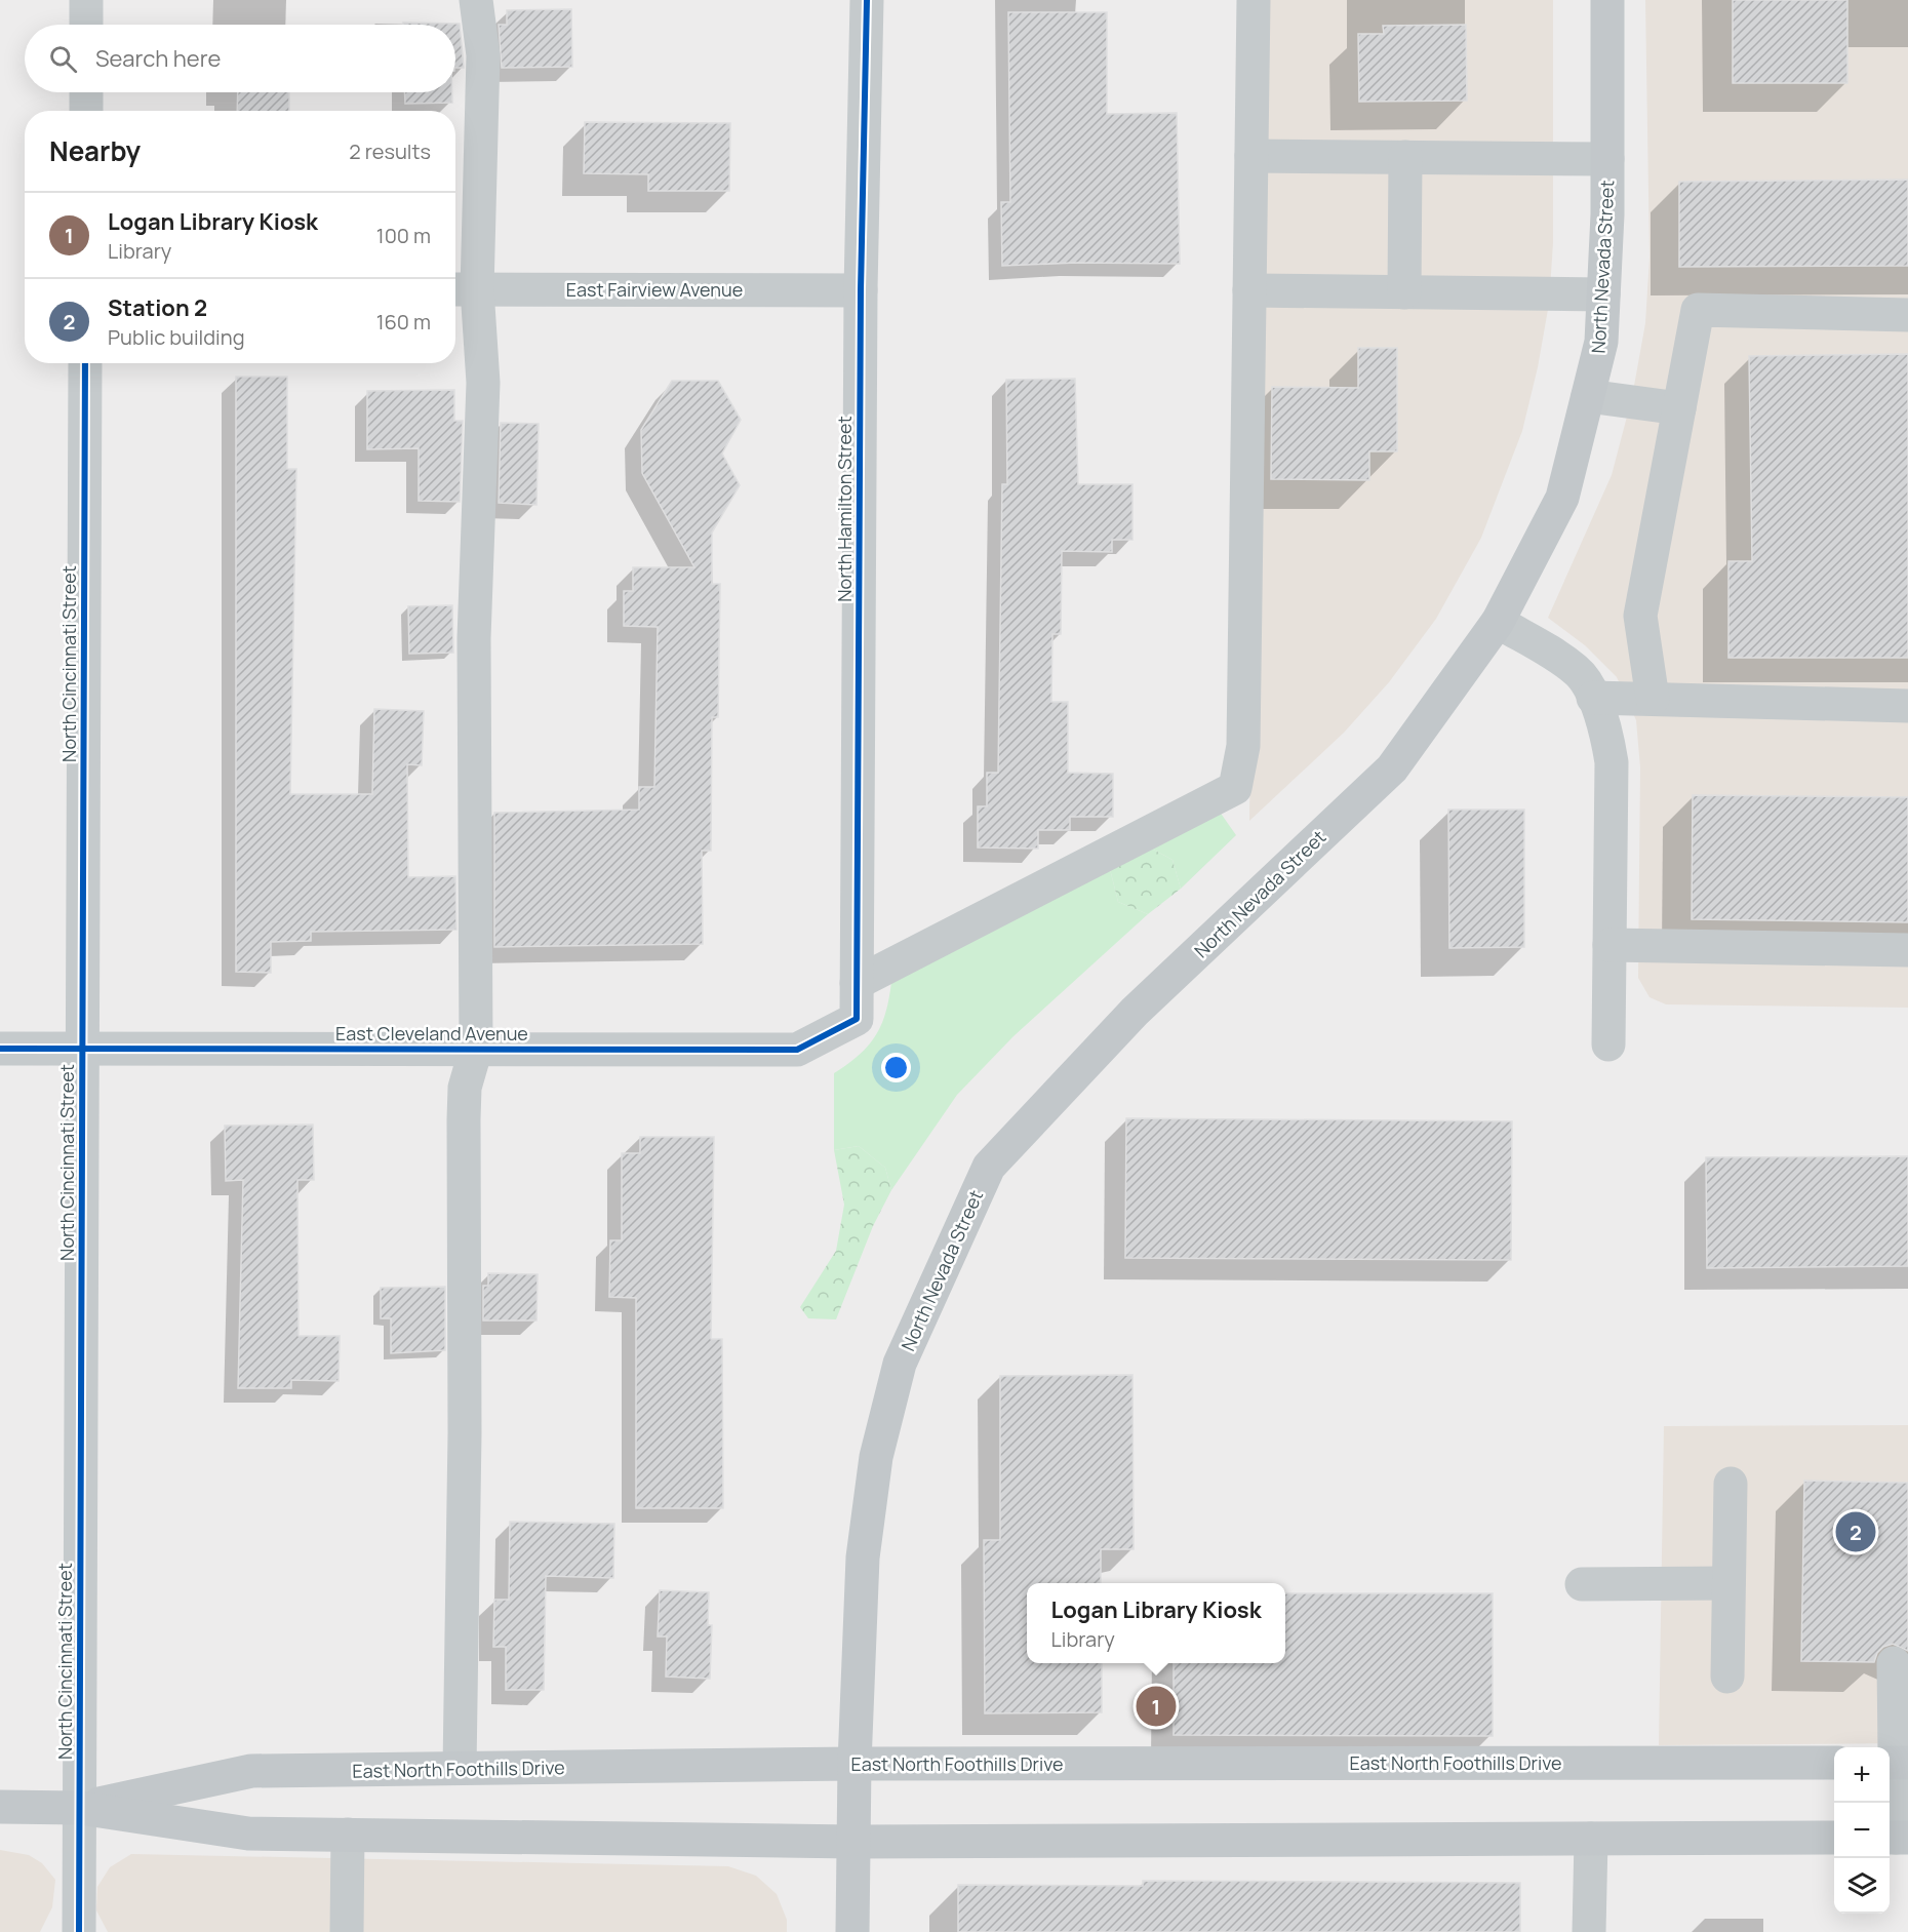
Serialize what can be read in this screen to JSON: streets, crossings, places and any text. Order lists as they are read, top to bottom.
{
  "streets": {
    "main road": ["North Nevada Street", "East North Foothills Drive"],
    "street": [
      "East Fairview Avenue",
      "North Hamilton Street",
      "North Cincinnati Street",
      "East Cleveland Avenue"
    ]
  },
  "crossings": [
    ["North Nevada Street", "East North Foothills Drive"],
    ["East Fairview Avenue", "North Hamilton Street"],
    ["North Hamilton Street", "East Cleveland Avenue"],
    ["North Cincinnati Street", "East Cleveland Avenue"],
    ["North Cincinnati Street", "East North Foothills Drive"]
  ],
  "page": {
    "search": "Search here",
    "heading": ["Nearby", "2 results"],
    "list": [
      {
        "mark": "1",
        "name": "Logan Library Kiosk",
        "note": "Library",
        "value": "100 m"
      },
      {
        "mark": "2",
        "name": "Station 2",
        "note": "Public building",
        "value": "160 m"
      }
    ],
    "pins": ["2", "1"],
    "popup": ["Logan Library Kiosk", "Library"],
    "map_buttons": ["+", "−"]
  }
}
